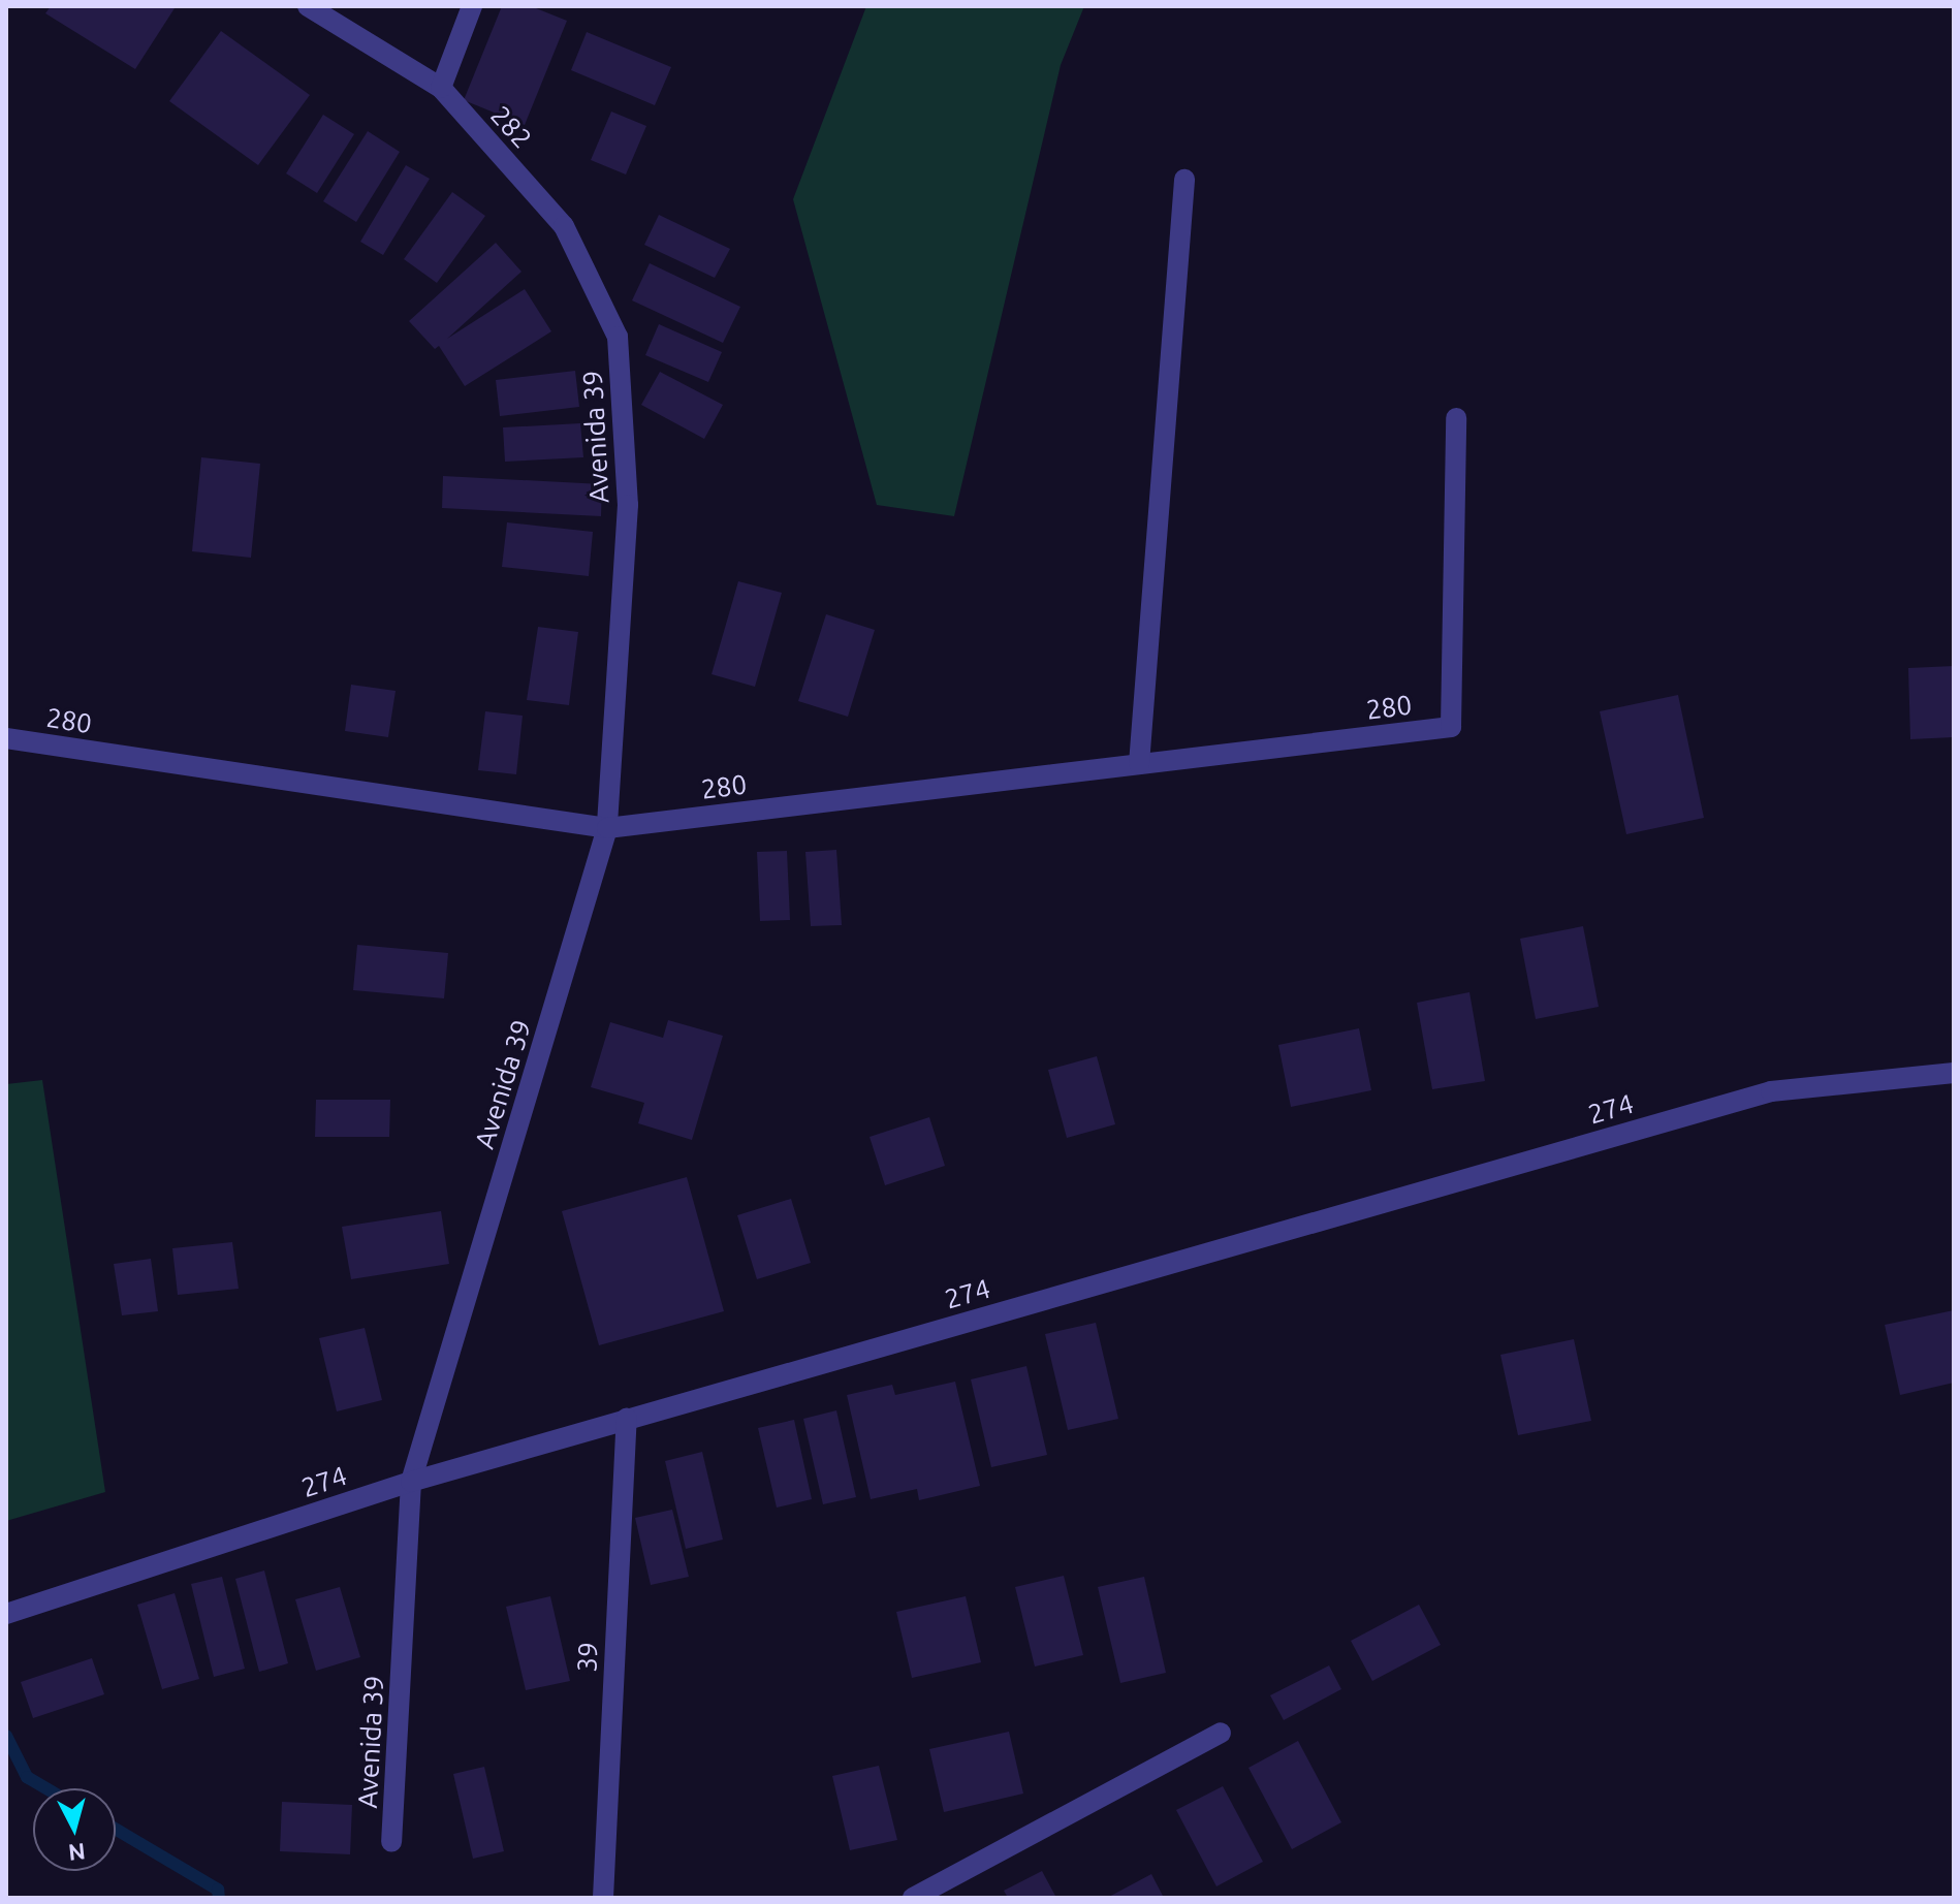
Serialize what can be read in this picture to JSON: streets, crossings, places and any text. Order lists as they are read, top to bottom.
{
  "streets": {
    "street": [
      "282",
      "Avenida 39",
      "280",
      "274",
      "39"
    ]
  },
  "crossings": [
    ["282", "Avenida 39"],
    ["Avenida 39", "280"],
    ["Avenida 39", "274"],
    ["274", "39"]
  ],
  "north": "bottom"
}
